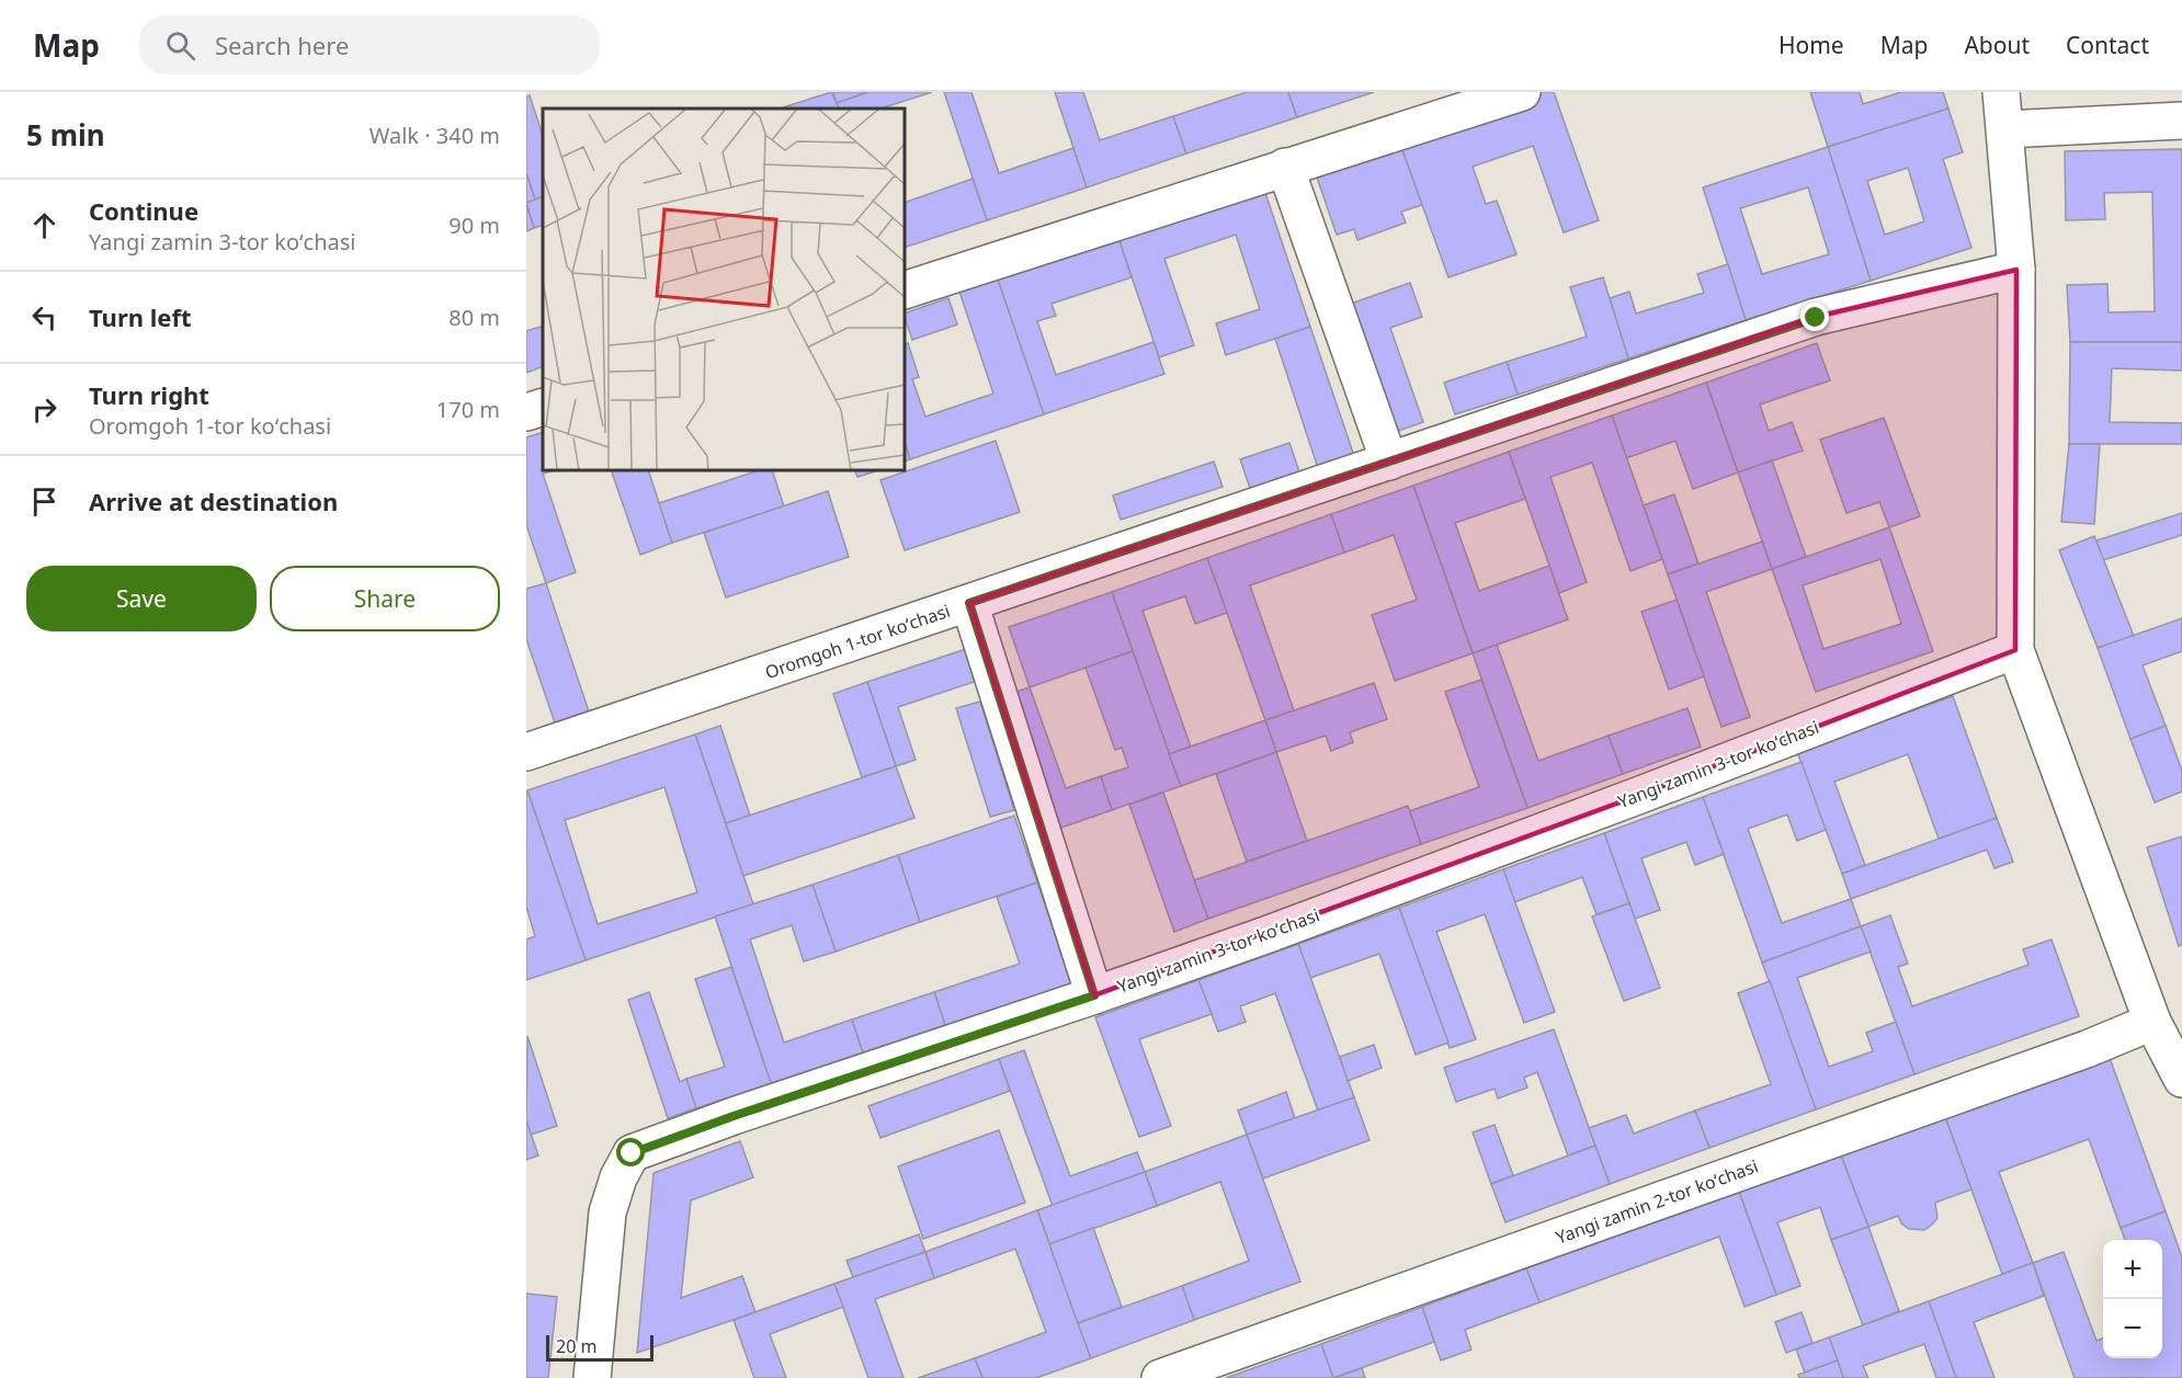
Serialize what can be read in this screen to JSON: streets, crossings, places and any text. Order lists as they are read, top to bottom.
{
  "streets": {
    "street": ["Oromgoh 1-tor koʻchasi", "Yangi zamin 3-tor koʻchasi", "Yangi zamin 2-tor koʻchasi"]
  },
  "scale_bar": "20 m",
  "page": {
    "header": "Map",
    "search": "Search here",
    "nav": [
      "Home",
      "Map",
      "About",
      "Contact"
    ],
    "heading": ["5 min", "Walk · 340 m"],
    "list": [
      ["Continue", "Yangi zamin 3-tor koʻchasi", "90 m"],
      ["Turn left", "80 m"],
      ["Turn right", "Oromgoh 1-tor koʻchasi", "170 m"],
      "Arrive at destination"
    ],
    "buttons": ["Save", "Share"],
    "map_buttons": ["+", "−"],
    "scale": "20 m"
  }
}
